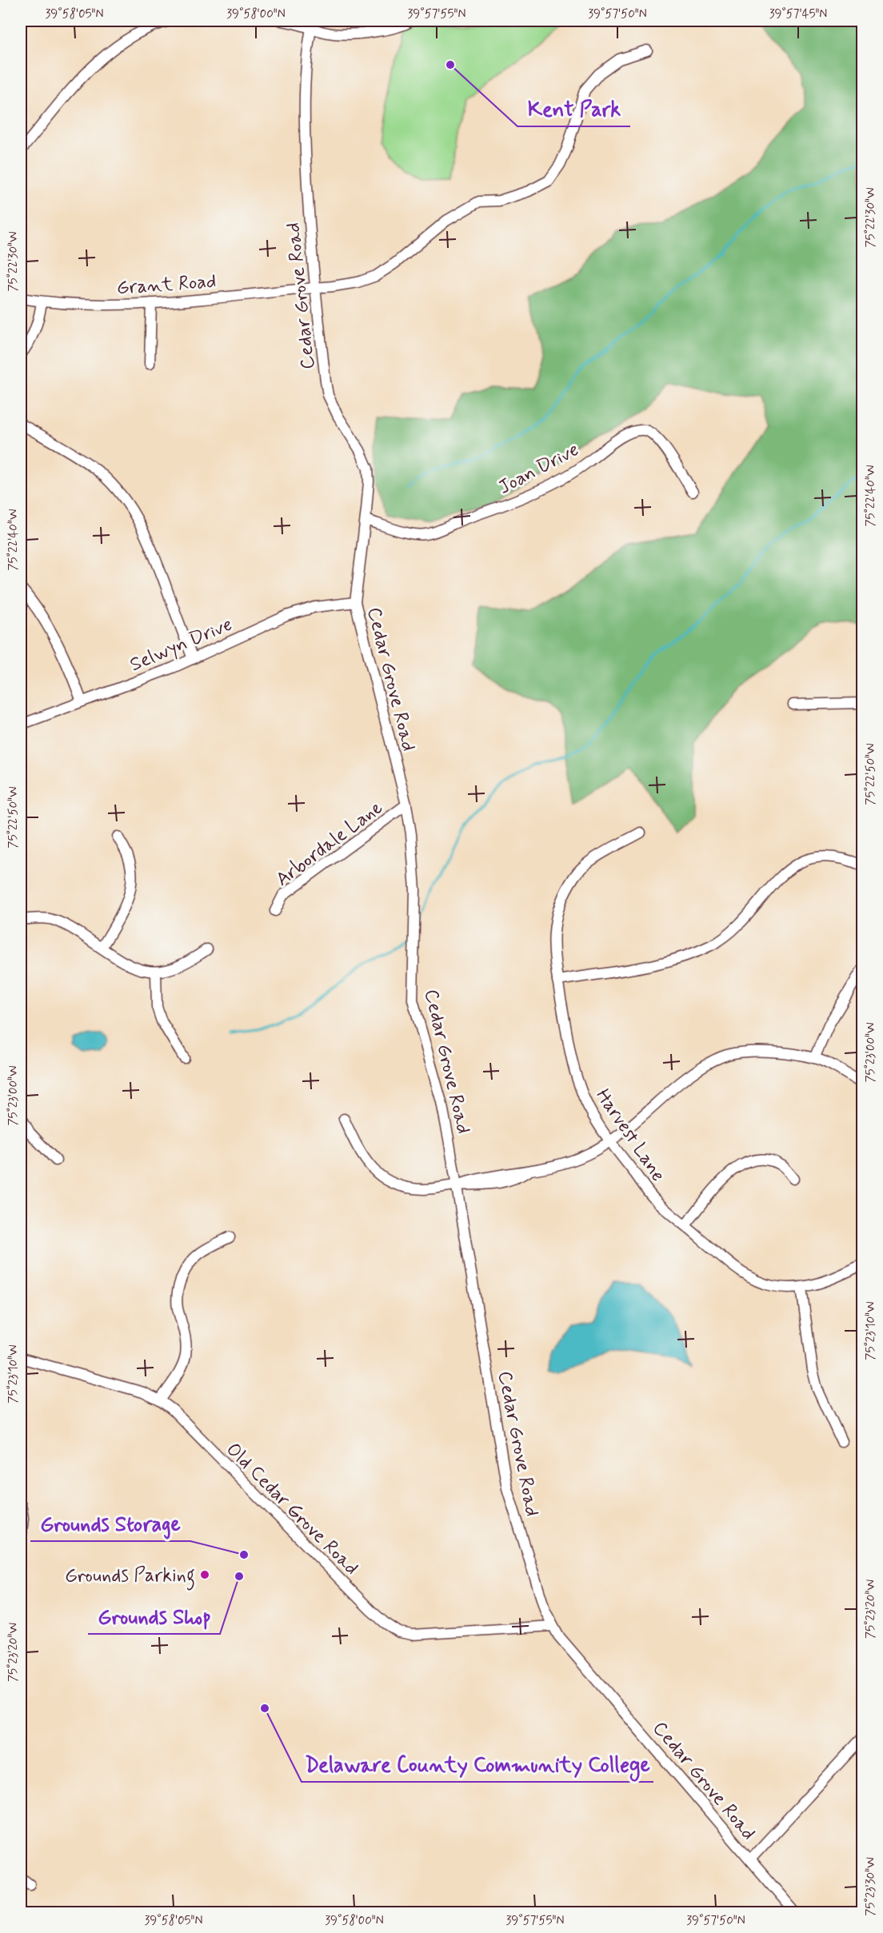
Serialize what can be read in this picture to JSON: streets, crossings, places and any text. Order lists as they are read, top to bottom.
{
  "streets": {
    "street": [
      "Grant Road",
      "Cedar Grove Road",
      "Joan Drive",
      "Selwyn Drive",
      "Arbordale Lane",
      "Harvest Lane",
      "Old Cedar Grove Road"
    ]
  },
  "crossings": [
    ["Grant Road", "Cedar Grove Road"],
    ["Cedar Grove Road", "Joan Drive"],
    ["Cedar Grove Road", "Selwyn Drive"],
    ["Cedar Grove Road", "Arbordale Lane"],
    ["Cedar Grove Road", "Old Cedar Grove Road"]
  ],
  "places": [
    "Kent Park",
    "Grounds Storage",
    "Grounds Parking",
    "Grounds Shop",
    "Delaware County Community College"
  ],
  "coordinates": [
    "39°58'05\"N",
    "39°58'00\"N",
    "39°57'55\"N",
    "39°57'50\"N",
    "39°57'45\"N",
    "75°22'30\"W",
    "75°22'40\"W",
    "75°22'50\"W",
    "75°23'00\"W",
    "75°23'10\"W",
    "75°23'20\"W",
    "75°23'30\"W"
  ]
}
